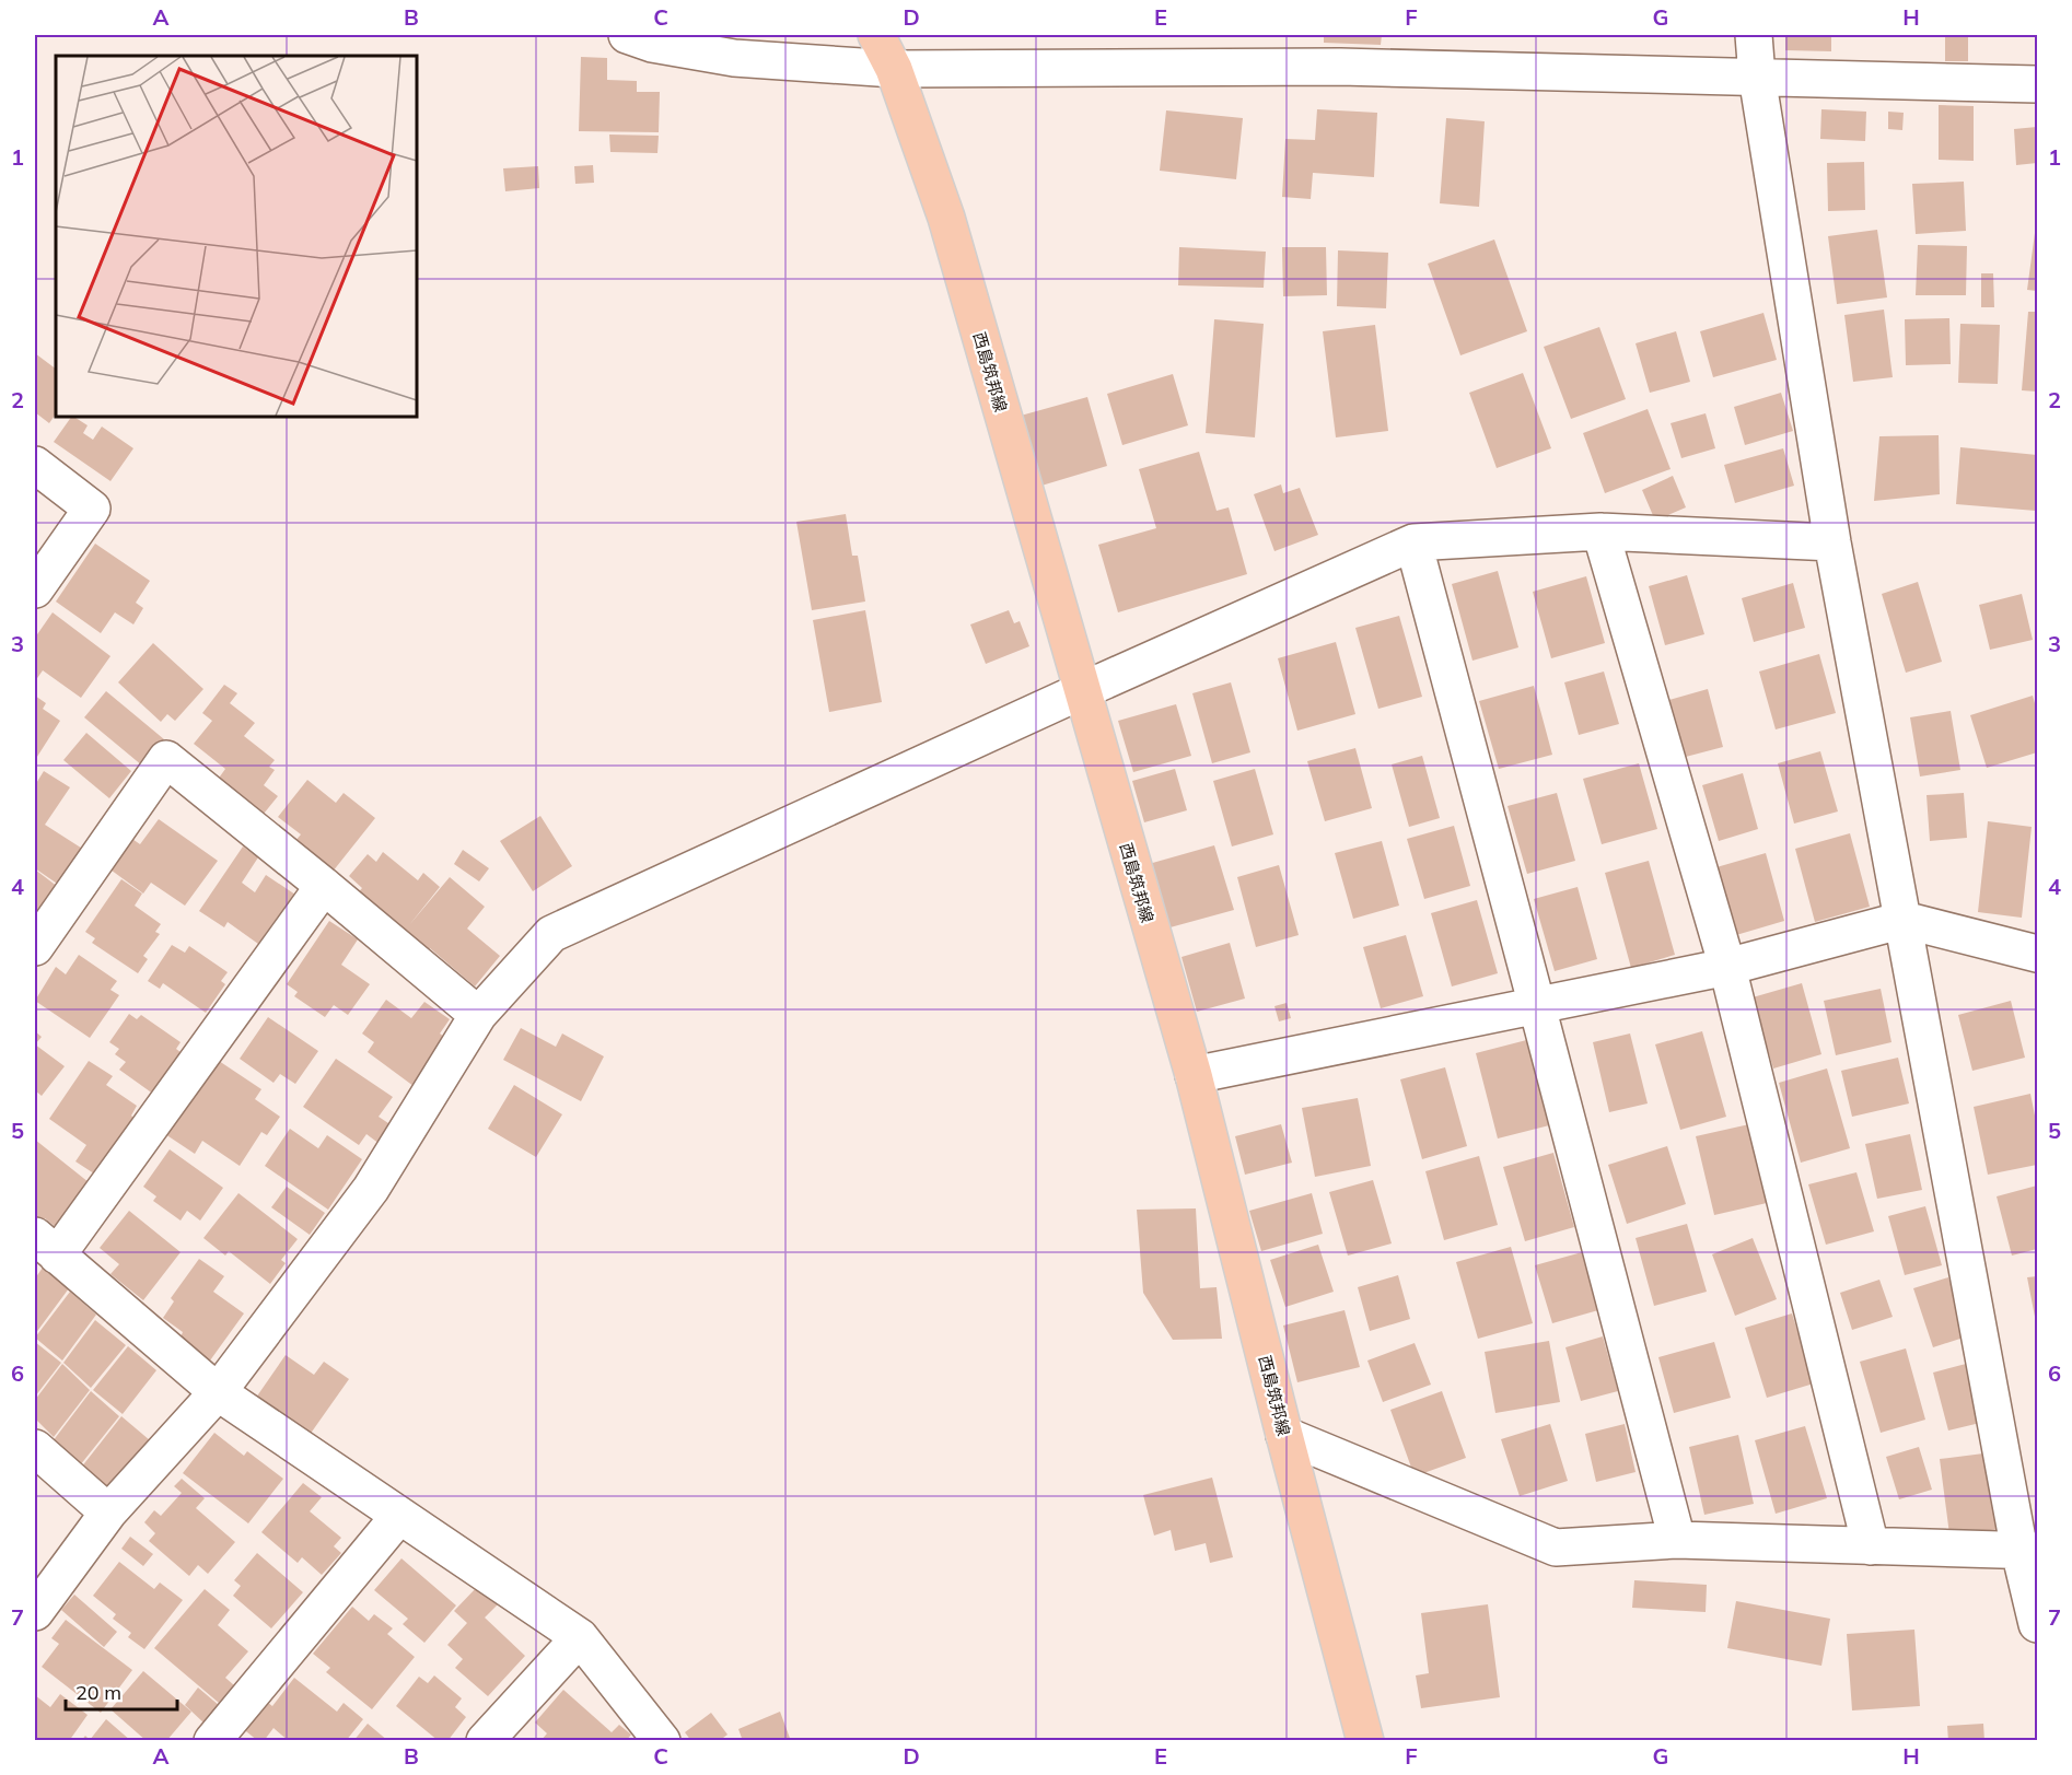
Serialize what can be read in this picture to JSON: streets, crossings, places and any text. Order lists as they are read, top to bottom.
{
  "streets": {
    "main road": ["西島筑邦線"]
  },
  "scale_bar": "20 m",
  "grid": {
    "columns": [
      "A",
      "B",
      "C",
      "D",
      "E",
      "F",
      "G",
      "H"
    ],
    "rows": [
      "1",
      "2",
      "3",
      "4",
      "5",
      "6",
      "7"
    ]
  }
}
